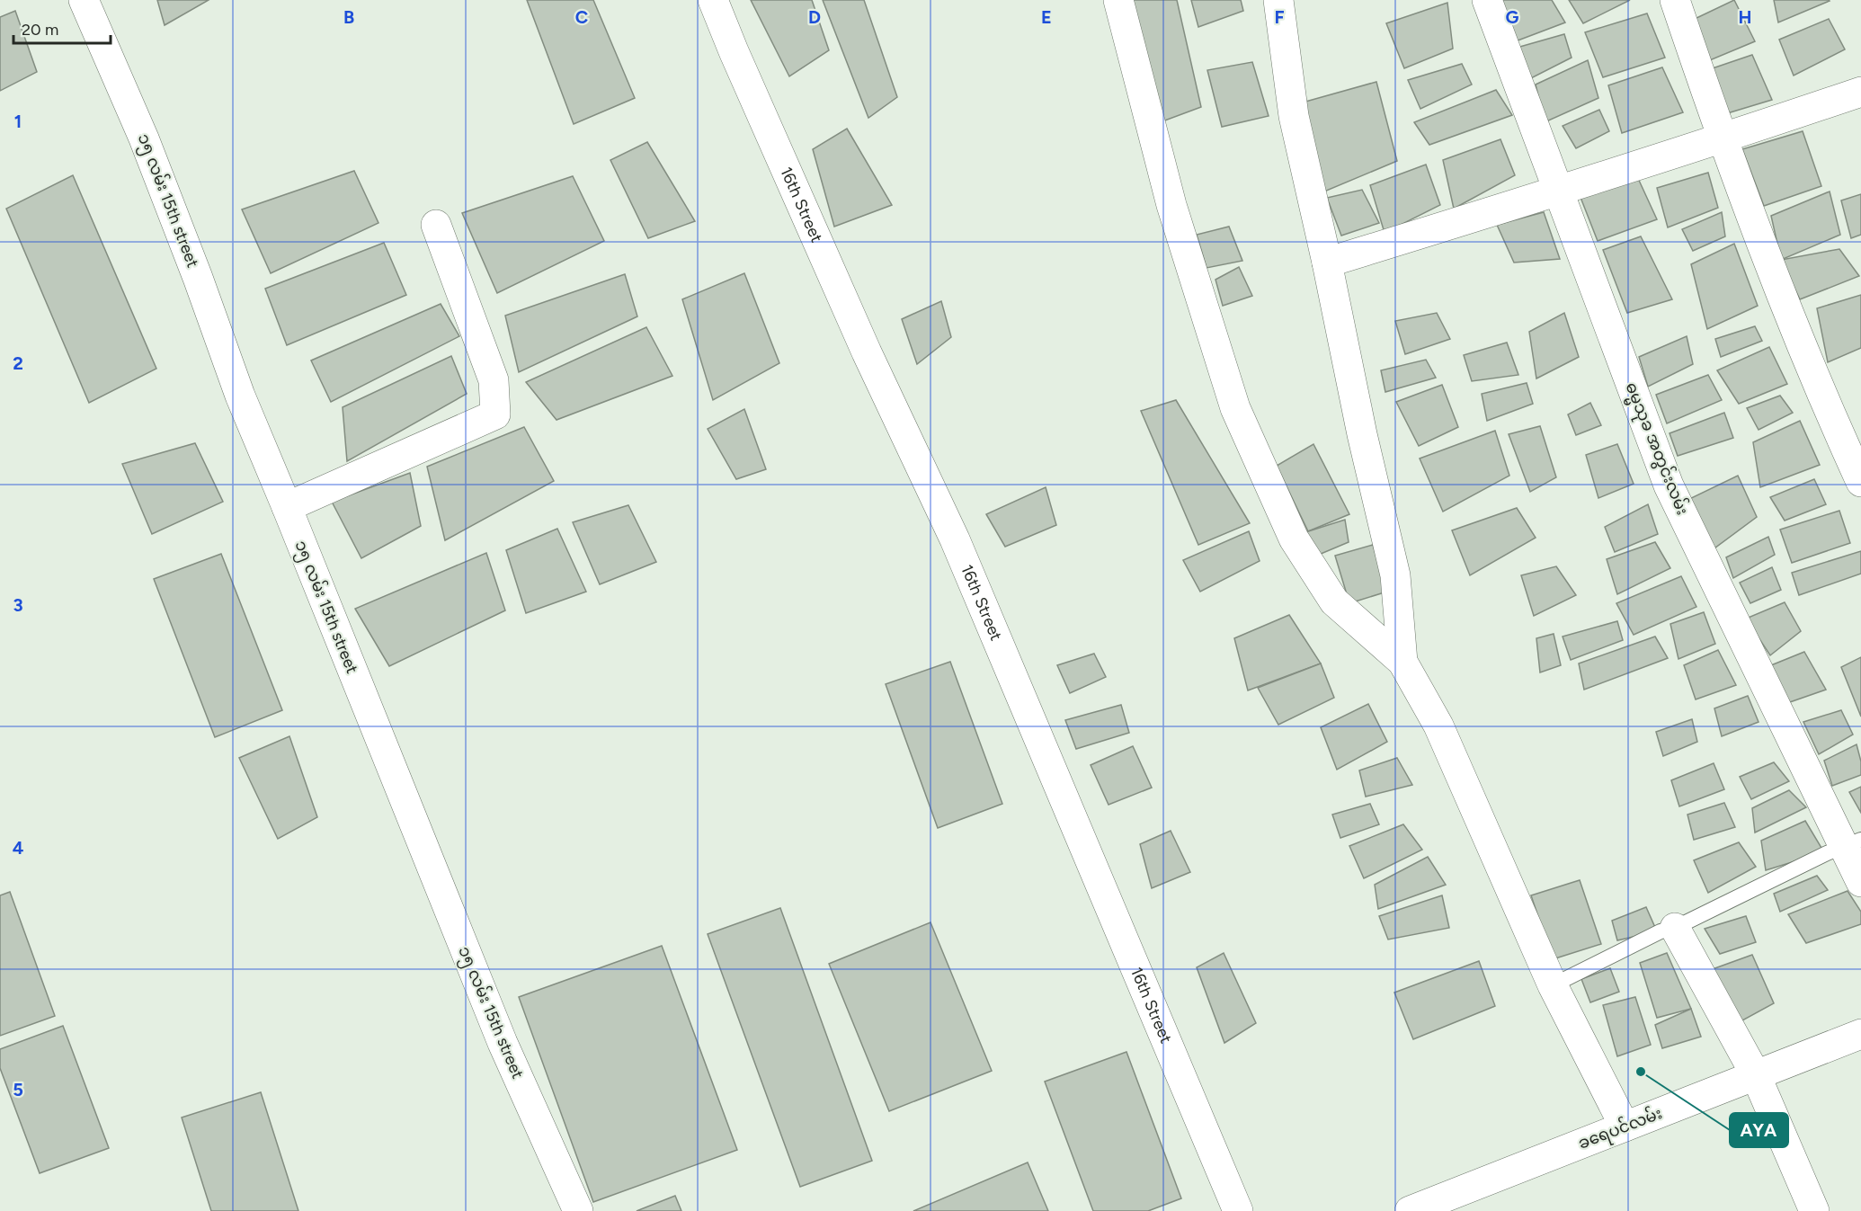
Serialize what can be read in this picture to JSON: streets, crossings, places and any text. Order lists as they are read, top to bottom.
{
  "streets": {
    "street": [
      "၁၅ လမ်း 15th street",
      "16th Street",
      "ဓမ္မသုခ အတွင်းလမ်း",
      "ခရေပင်လမ်း"
    ]
  },
  "places": ["AYA"],
  "scale_bar": "20 m",
  "grid": {
    "columns": [
      "B",
      "C",
      "D",
      "E",
      "F",
      "G",
      "H"
    ],
    "rows": [
      "1",
      "2",
      "3",
      "4",
      "5"
    ]
  }
}
